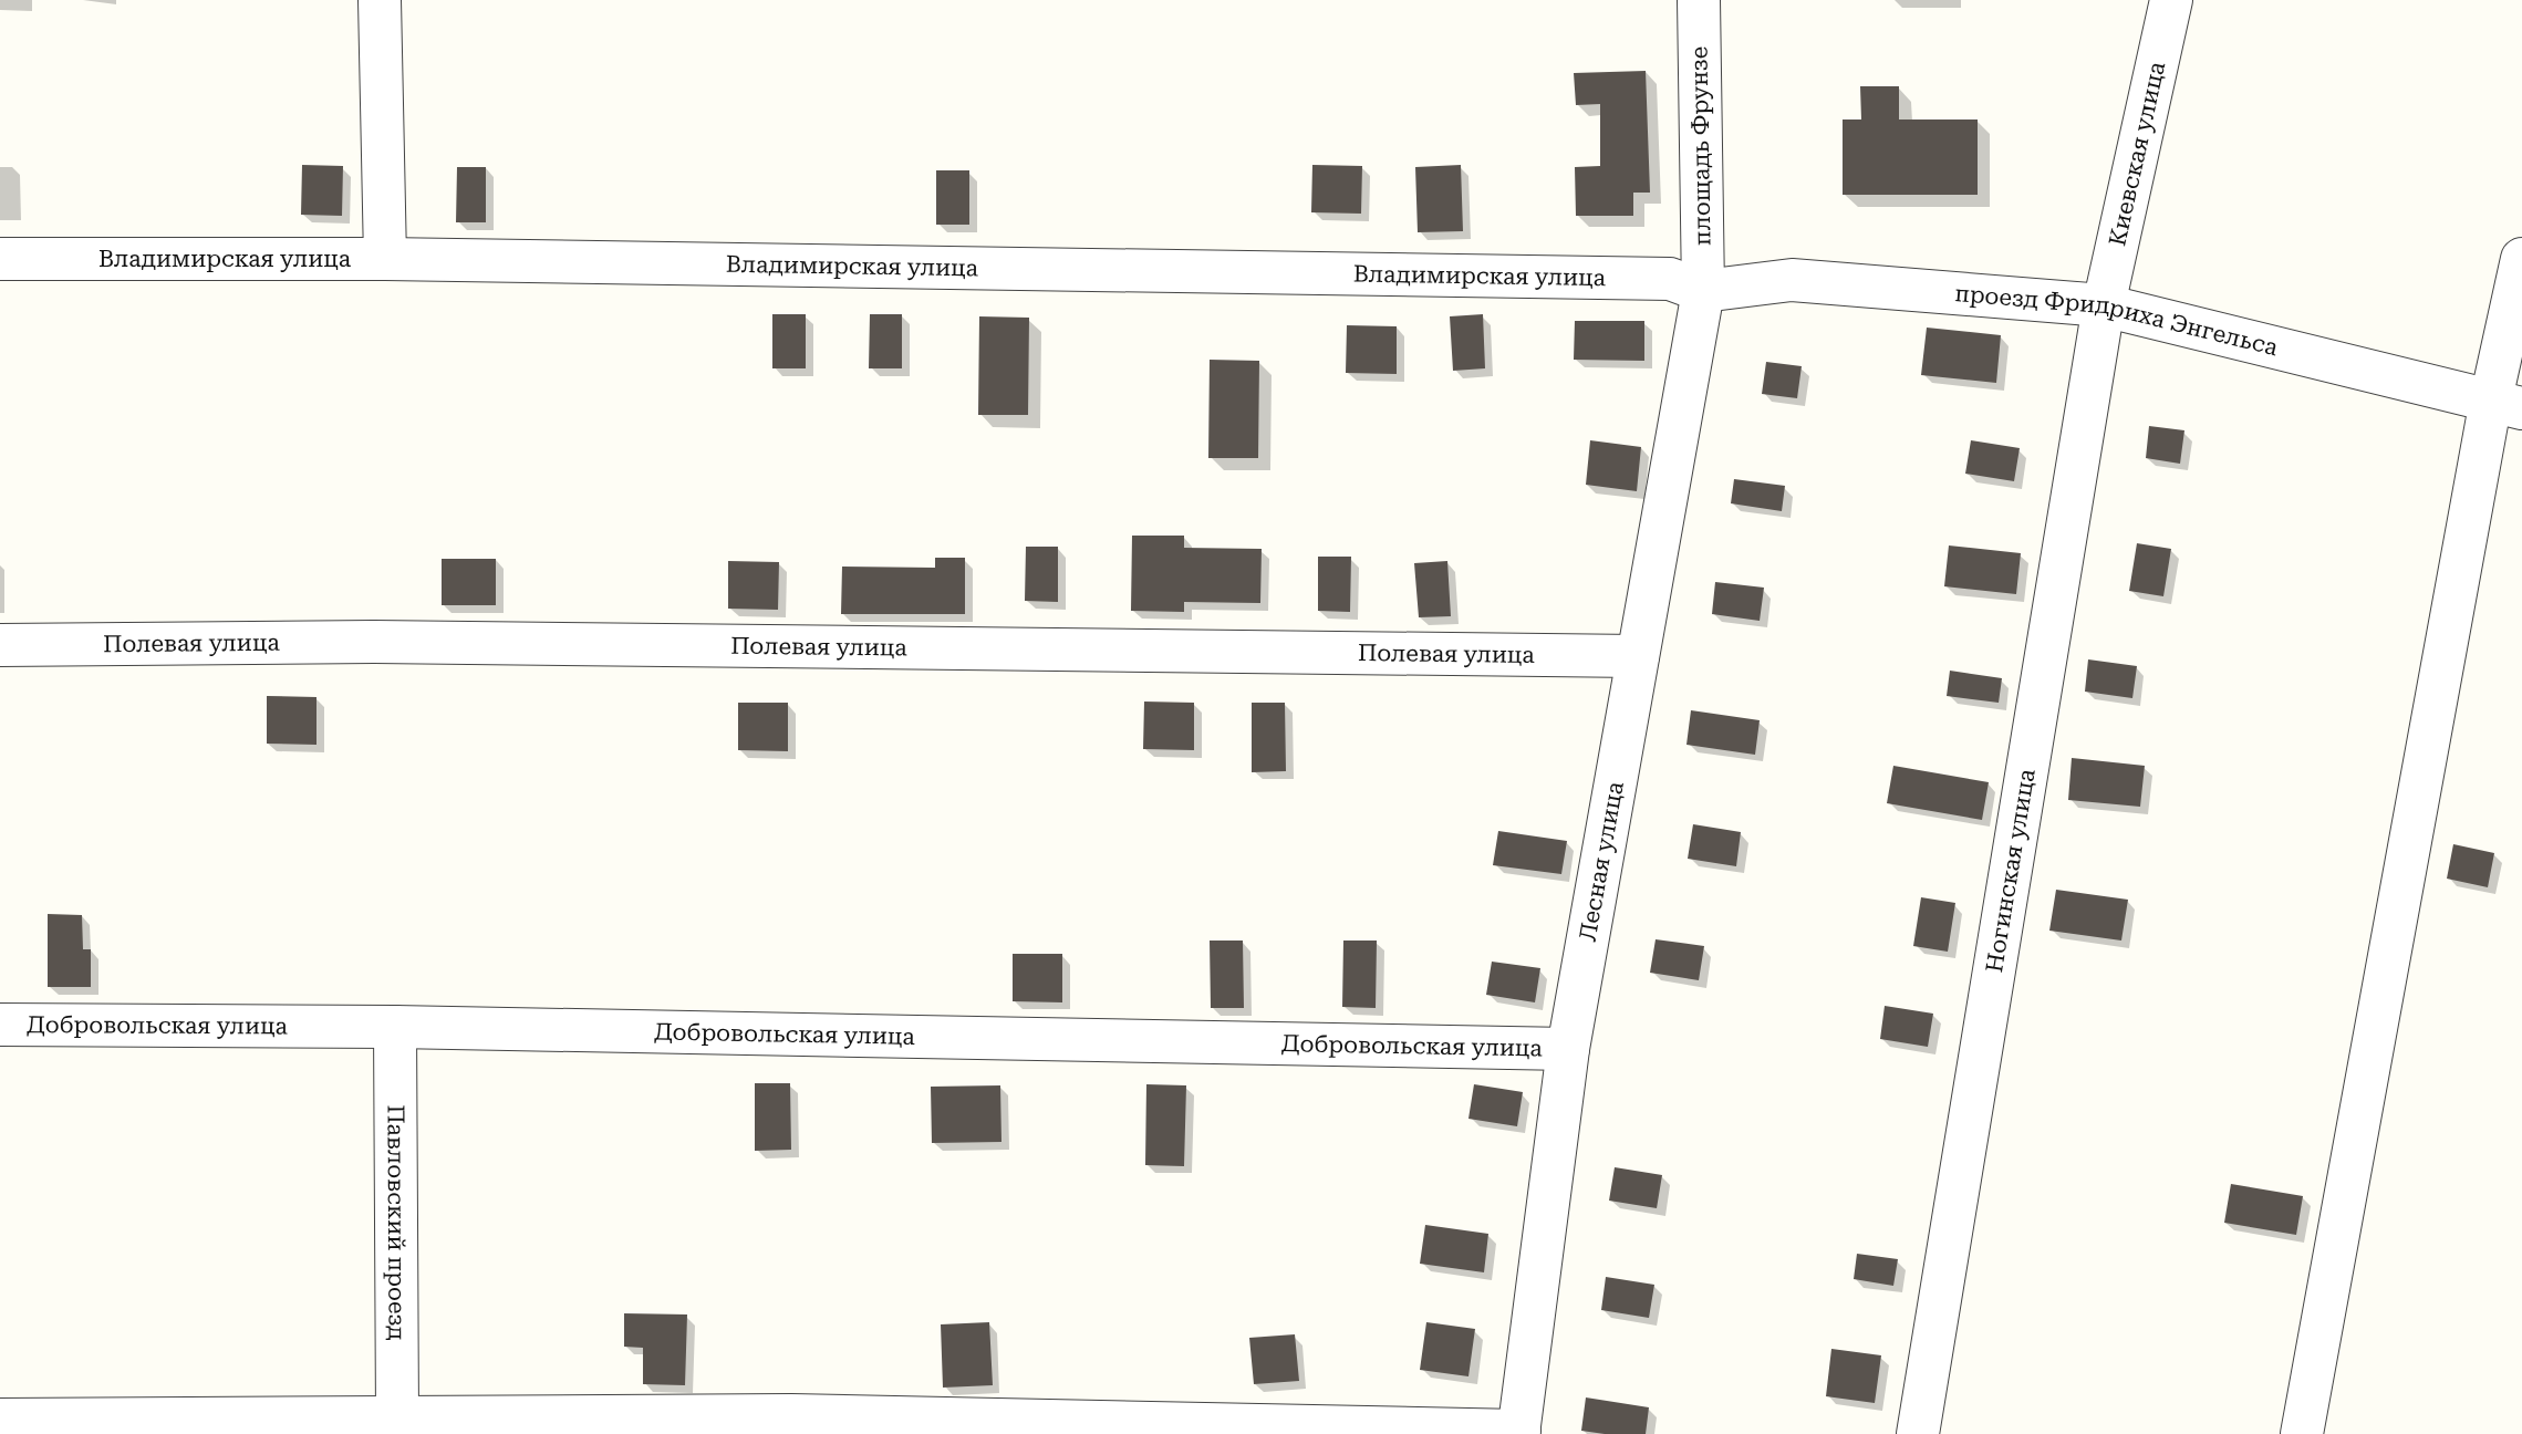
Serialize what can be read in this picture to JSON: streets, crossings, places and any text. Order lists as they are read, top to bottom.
{
  "streets": {
    "street": [
      "площадь Фрунзе",
      "Киевская улица",
      "Владимирская улица",
      "проезд Фридриха Энгельса",
      "Полевая улица",
      "Лесная улица",
      "Ногинская улица",
      "Добровольская улица",
      "Павловский проезд"
    ]
  },
  "crossings": [
    ["площадь Фрунзе", "Владимирская улица"],
    ["площадь Фрунзе", "проезд Фридриха Энгельса"],
    ["площадь Фрунзе", "Лесная улица"],
    ["Киевская улица", "проезд Фридриха Энгельса"],
    ["Киевская улица", "Ногинская улица"],
    ["Владимирская улица", "проезд Фридриха Энгельса"],
    ["Владимирская улица", "Лесная улица"],
    ["проезд Фридриха Энгельса", "Лесная улица"],
    ["проезд Фридриха Энгельса", "Ногинская улица"],
    ["Полевая улица", "Лесная улица"],
    ["Лесная улица", "Добровольская улица"],
    ["Добровольская улица", "Павловский проезд"]
  ]
}
